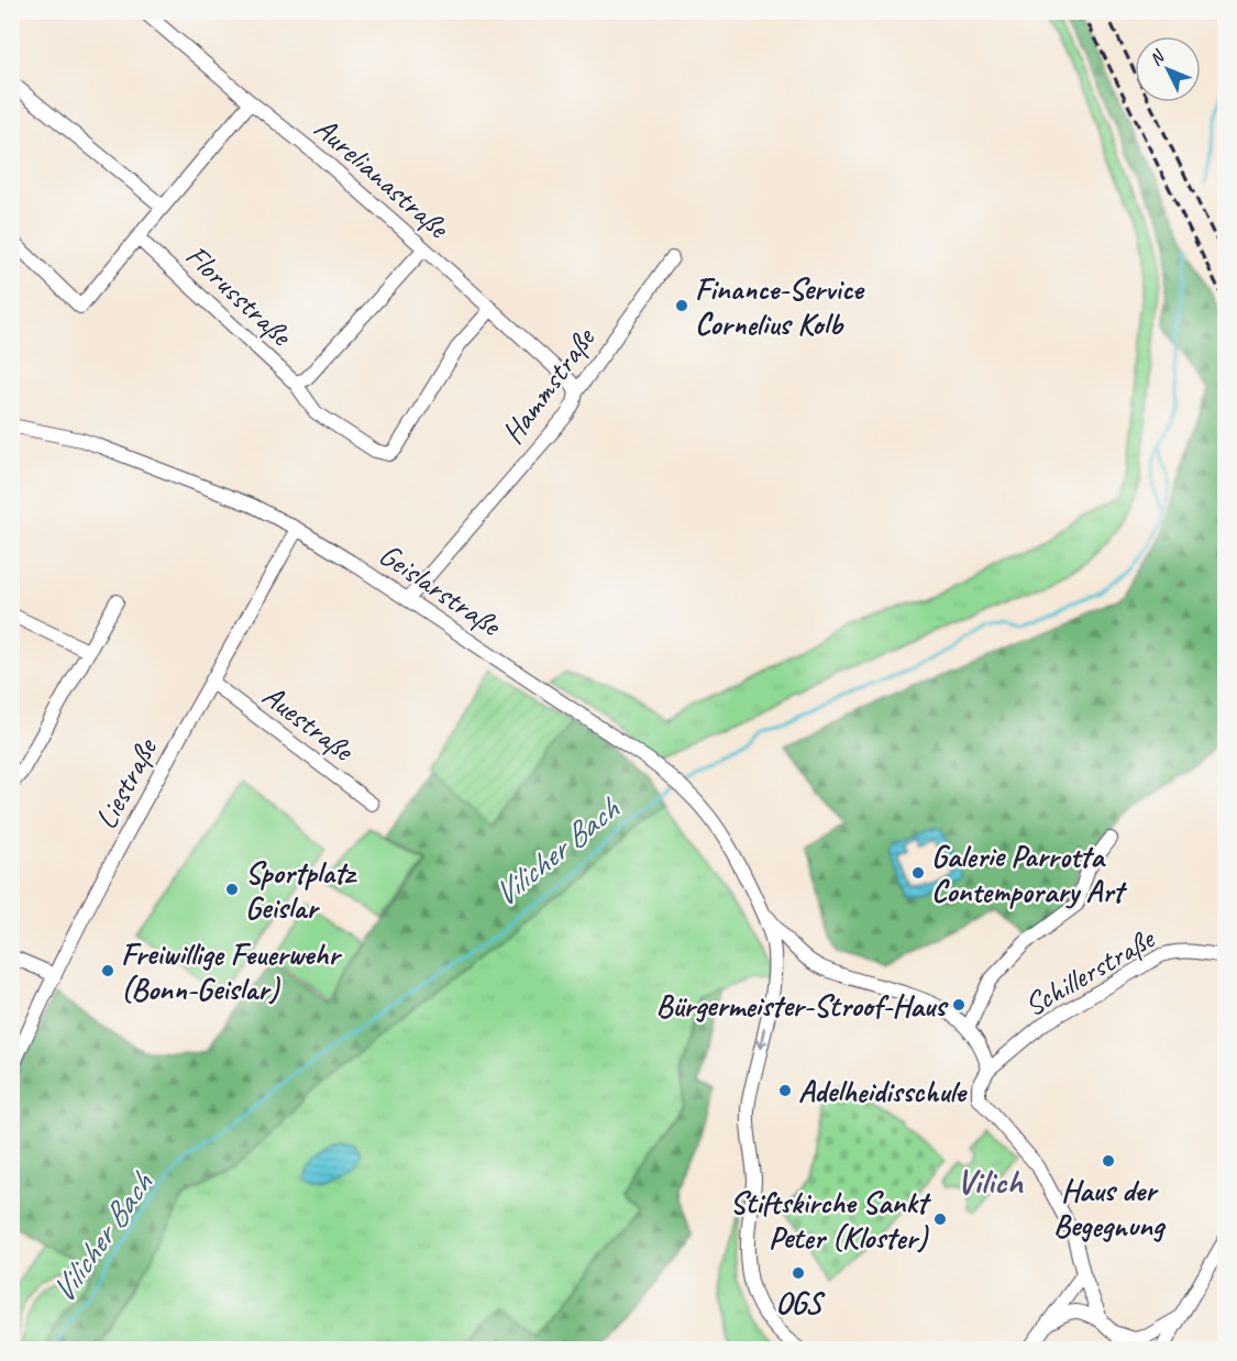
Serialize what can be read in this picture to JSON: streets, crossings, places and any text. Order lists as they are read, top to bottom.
{
  "streets": {
    "street": [
      "Aurelianastraße",
      "Florusstraße",
      "Hammstraße",
      "Geislarstraße",
      "Auestraße",
      "Liestraße",
      "Schillerstraße"
    ]
  },
  "crossings": [
    ["Aurelianastraße", "Florusstraße"],
    ["Aurelianastraße", "Hammstraße"],
    ["Hammstraße", "Geislarstraße"],
    ["Geislarstraße", "Liestraße"],
    ["Auestraße", "Liestraße"]
  ],
  "districts": ["Vilich"],
  "water": ["Vilicher Bach"],
  "places": [
    "Finance-Service Cornelius Kolb",
    "Galerie Parrotta Contemporary Art",
    "Sportplatz Geislar",
    "Freiwillige Feuerwehr (Bonn-Geislar)",
    "Bürgermeister-Stroof-Haus",
    "Adelheidisschule",
    "Haus der Begegnung",
    "Stiftskirche Sankt Peter (Kloster)",
    "OGS"
  ],
  "north": "top left"
}
